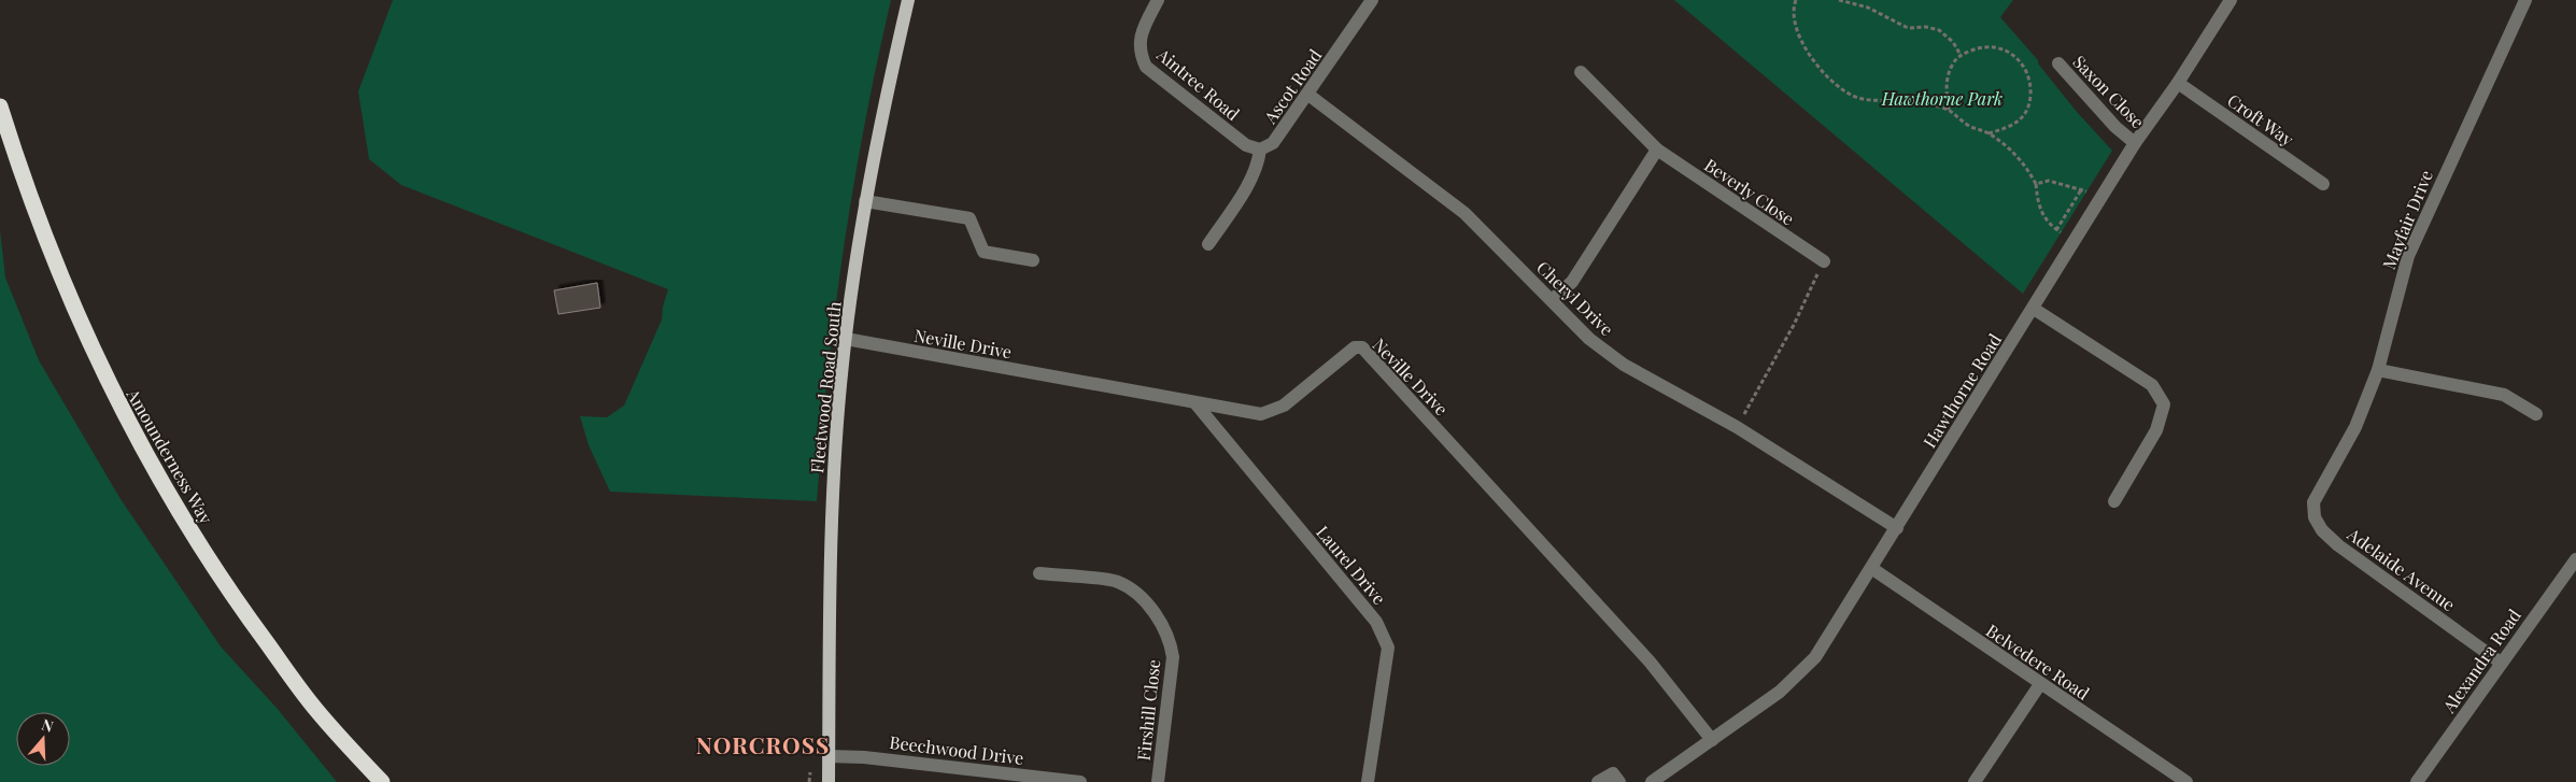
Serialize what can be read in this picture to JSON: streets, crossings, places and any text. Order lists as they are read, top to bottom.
{
  "streets": {
    "highway": ["Amounderness Way"],
    "main road": ["Fleetwood Road South"],
    "street": [
      "Aintree Road",
      "Ascot Road",
      "Saxon Close",
      "Croft Way",
      "Beverly Close",
      "Mayfair Drive",
      "Cheryl Drive",
      "Neville Drive",
      "Hawthorne Road",
      "Laurel Drive",
      "Adelaide Avenue",
      "Alexandra Road",
      "Belvedere Road",
      "Firshill Close",
      "Beechwood Drive"
    ]
  },
  "crossings": [
    ["Aintree Road", "Ascot Road"],
    ["Ascot Road", "Cheryl Drive"],
    ["Saxon Close", "Hawthorne Road"],
    ["Croft Way", "Hawthorne Road"],
    ["Mayfair Drive", "Adelaide Avenue"],
    ["Cheryl Drive", "Hawthorne Road"],
    ["Neville Drive", "Fleetwood Road South"],
    ["Neville Drive", "Hawthorne Road"],
    ["Neville Drive", "Laurel Drive"],
    ["Fleetwood Road South", "Beechwood Drive"],
    ["Hawthorne Road", "Belvedere Road"],
    ["Adelaide Avenue", "Alexandra Road"]
  ],
  "districts": ["NORCROSS"],
  "parks": ["Hawthorne Park"],
  "north": "top"
}
